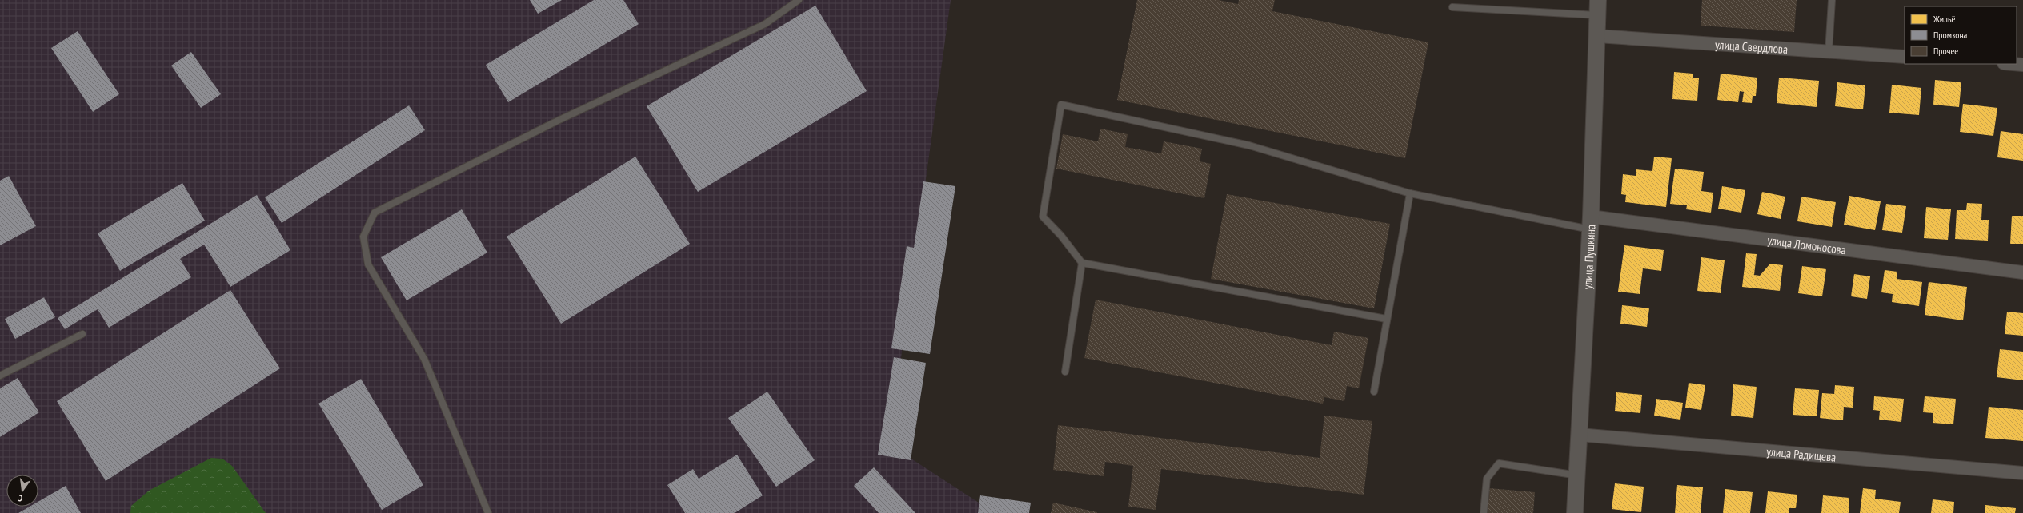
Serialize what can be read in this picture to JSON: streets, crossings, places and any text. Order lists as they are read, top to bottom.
{
  "streets": {
    "street": [
      "улица Свердлова",
      "улица Ломоносова",
      "улица Пушкина",
      "улица Радищева"
    ]
  },
  "crossings": [
    ["улица Свердлова", "улица Пушкина"],
    ["улица Ломоносова", "улица Пушкина"],
    ["улица Пушкина", "улица Радищева"]
  ],
  "legend": ["Жильё", "Промзона", "Прочее"],
  "north": "bottom"
}
